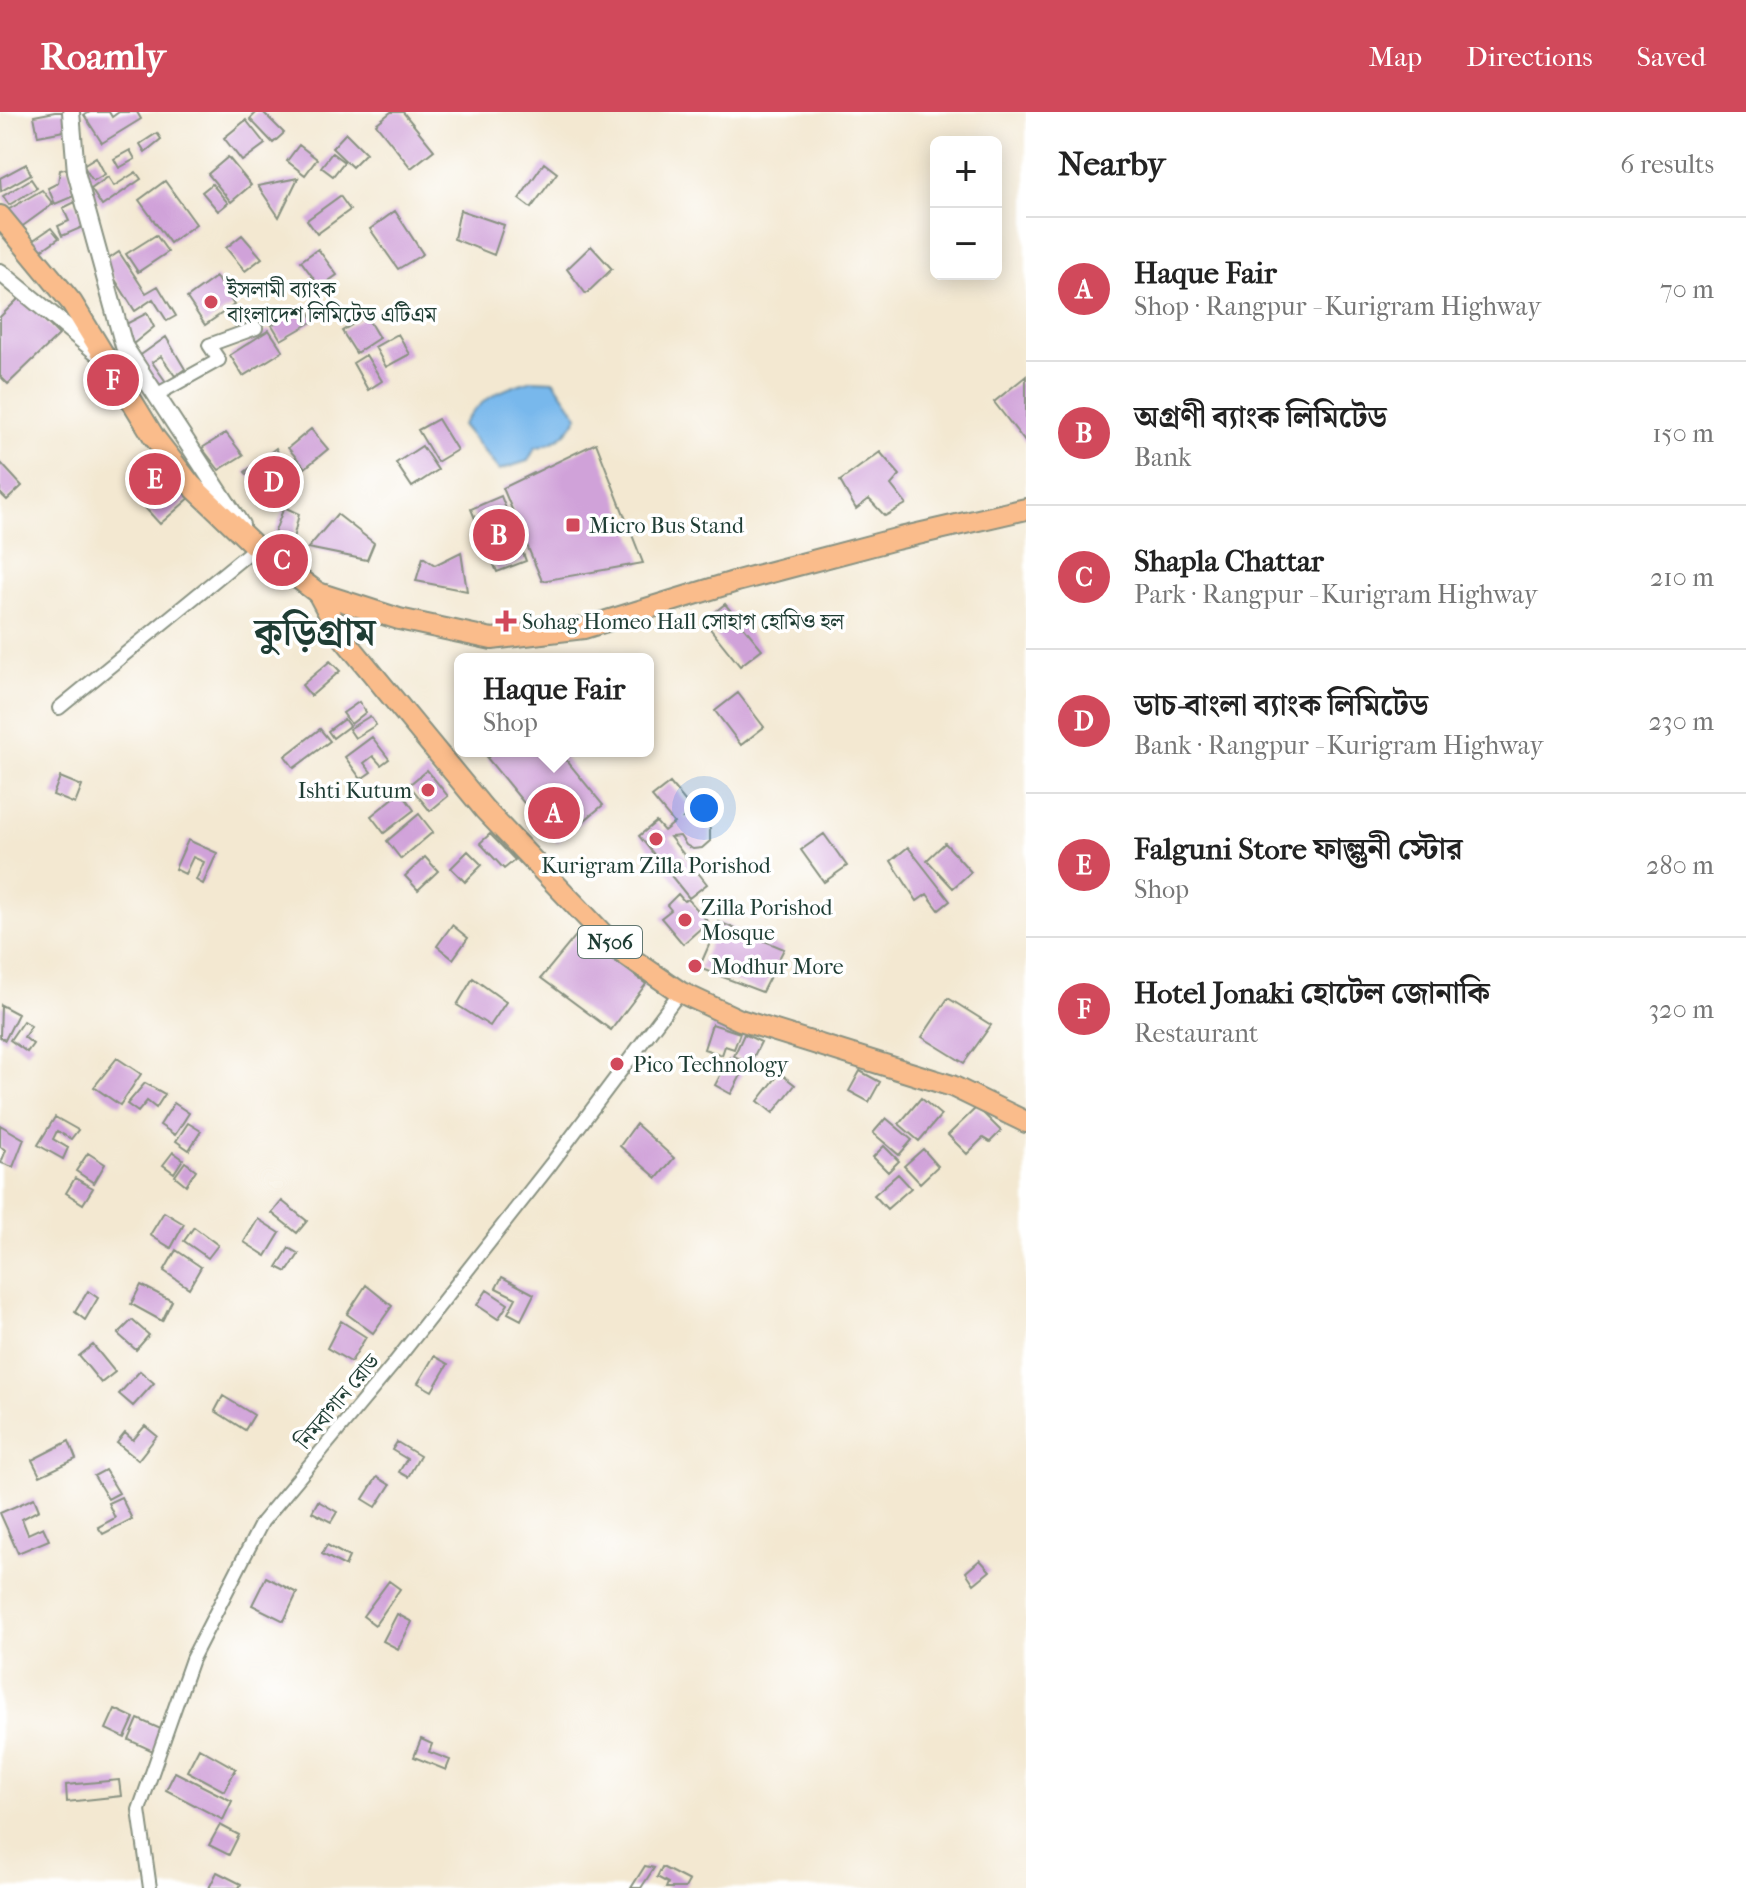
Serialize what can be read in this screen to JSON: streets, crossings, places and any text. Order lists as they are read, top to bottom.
{
  "streets": {
    "main road": ["N506"],
    "street": ["নিমবাগান রোড"]
  },
  "crossings": [
    ["N506", "নিমবাগান রোড"]
  ],
  "districts": ["কুড়িগ্রাম"],
  "places": {
    "other": [
      "ইসলামী ব্যাংক বাংলাদেশ লিমিটেড এটিএম",
      "Ishti Kutum",
      "Kurigram Zilla Porishod",
      "Zilla Porishod Mosque",
      "Modhur More",
      "Pico Technology"
    ],
    "transit": ["Micro Bus Stand"],
    "health": ["Sohag Homeo Hall সোহাগ হোমিও হল"]
  },
  "page": {
    "header": "Roamly",
    "nav": ["Map", "Directions", "Saved"],
    "heading": ["Nearby", "6 results"],
    "map_buttons": ["+", "−"],
    "list": [
      {
        "mark": "A",
        "name": "Haque Fair",
        "note": "Shop · Rangpur - Kurigram Highway",
        "value": "70 m"
      },
      {
        "mark": "B",
        "name": "অগ্রণী ব্যাংক লিমিটেড",
        "note": "Bank",
        "value": "150 m"
      },
      {
        "mark": "C",
        "name": "Shapla Chattar",
        "note": "Park · Rangpur - Kurigram Highway",
        "value": "210 m"
      },
      {
        "mark": "D",
        "name": "ডাচ-বাংলা ব্যাংক লিমিটেড",
        "note": "Bank · Rangpur - Kurigram Highway",
        "value": "230 m"
      },
      {
        "mark": "E",
        "name": "Falguni Store ফাল্গুনী স্টোর",
        "note": "Shop",
        "value": "280 m"
      },
      {
        "mark": "F",
        "name": "Hotel Jonaki হোটেল জোনাকি",
        "note": "Restaurant",
        "value": "320 m"
      }
    ],
    "pins": [
      "F",
      "E",
      "D",
      "B",
      "C",
      "A"
    ],
    "popup": ["Haque Fair", "Shop"]
  }
}
